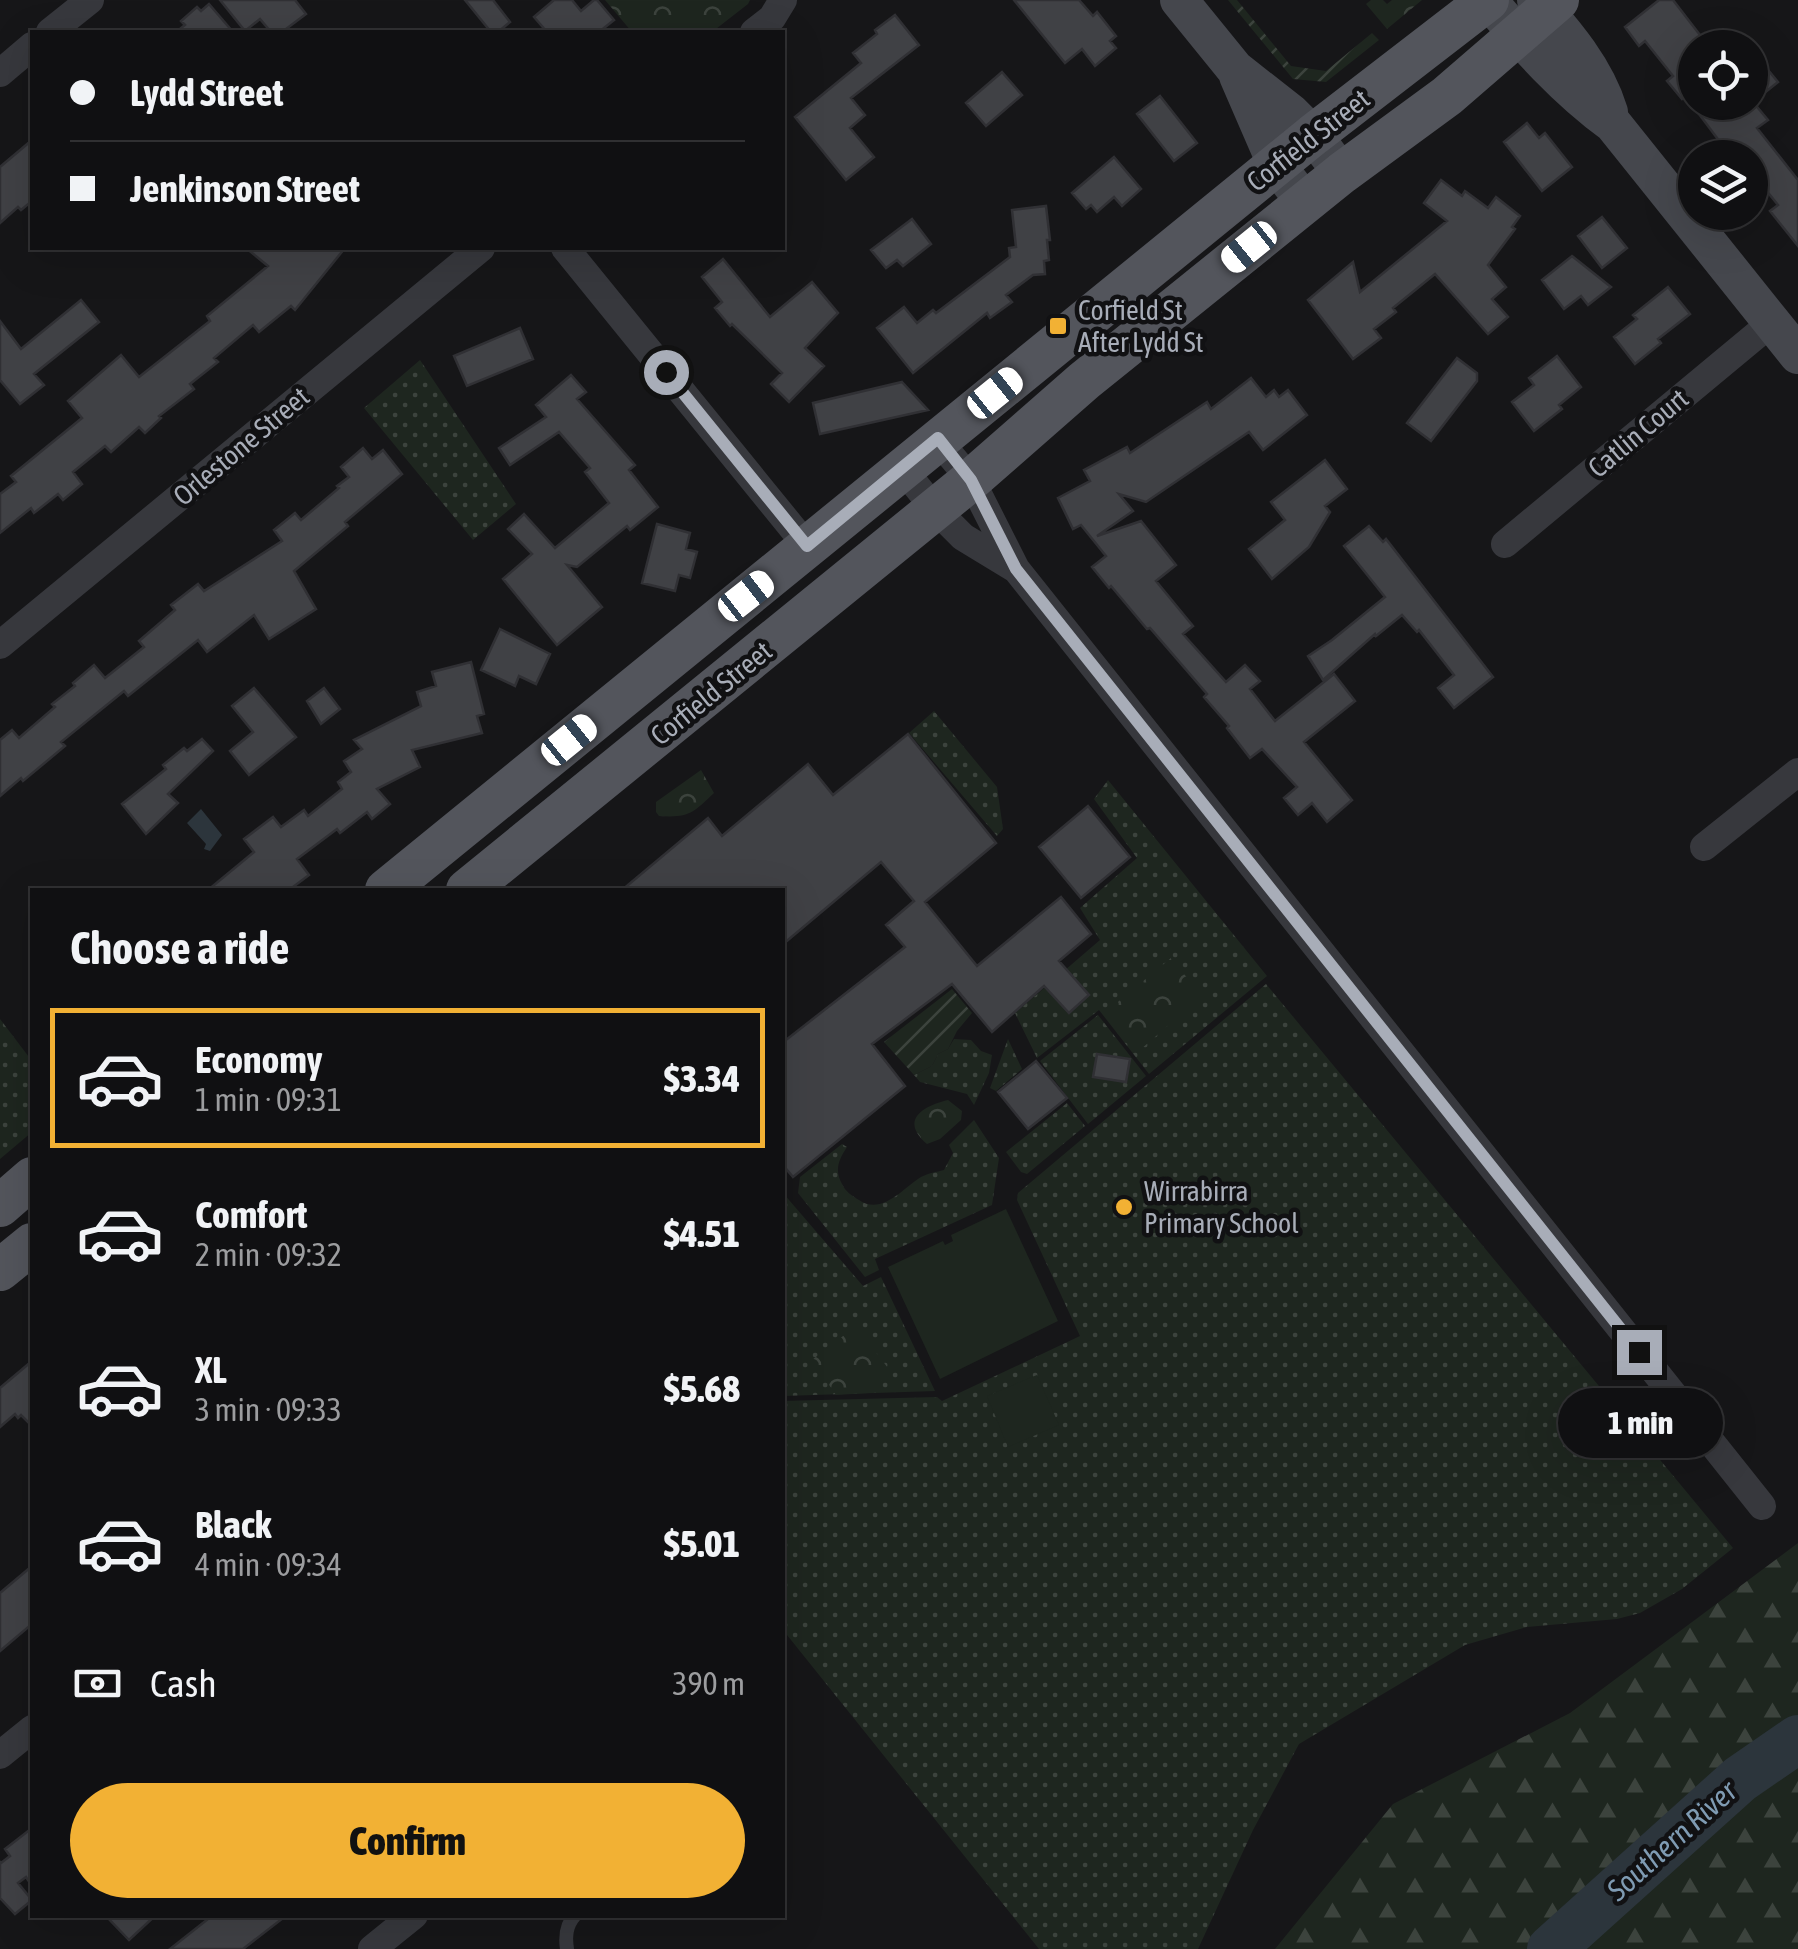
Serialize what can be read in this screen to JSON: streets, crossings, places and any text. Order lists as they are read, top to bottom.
{
  "streets": {
    "main road": ["Corfield Street"],
    "street": ["Catlin Court", "Orlestone Street"]
  },
  "water": ["Southern River"],
  "places": {
    "transit": ["Corfield St After Lydd St"],
    "other": ["Wirrabirra Primary School"]
  },
  "page": {
    "banner": ["Lydd Street", "Jenkinson Street"],
    "heading": "Choose a ride",
    "list": [
      {
        "name": "Economy",
        "note": "1 min · 09:31",
        "value": "$3.34"
      },
      {
        "name": "Comfort",
        "note": "2 min · 09:32",
        "value": "$4.51"
      },
      {
        "name": "XL",
        "note": "3 min · 09:33",
        "value": "$5.68"
      },
      {
        "name": "Black",
        "note": "4 min · 09:34",
        "value": "$5.01"
      }
    ],
    "bubble": "1 min",
    "pay": ["Cash", "390 m"],
    "buttons": "Confirm"
  }
}
